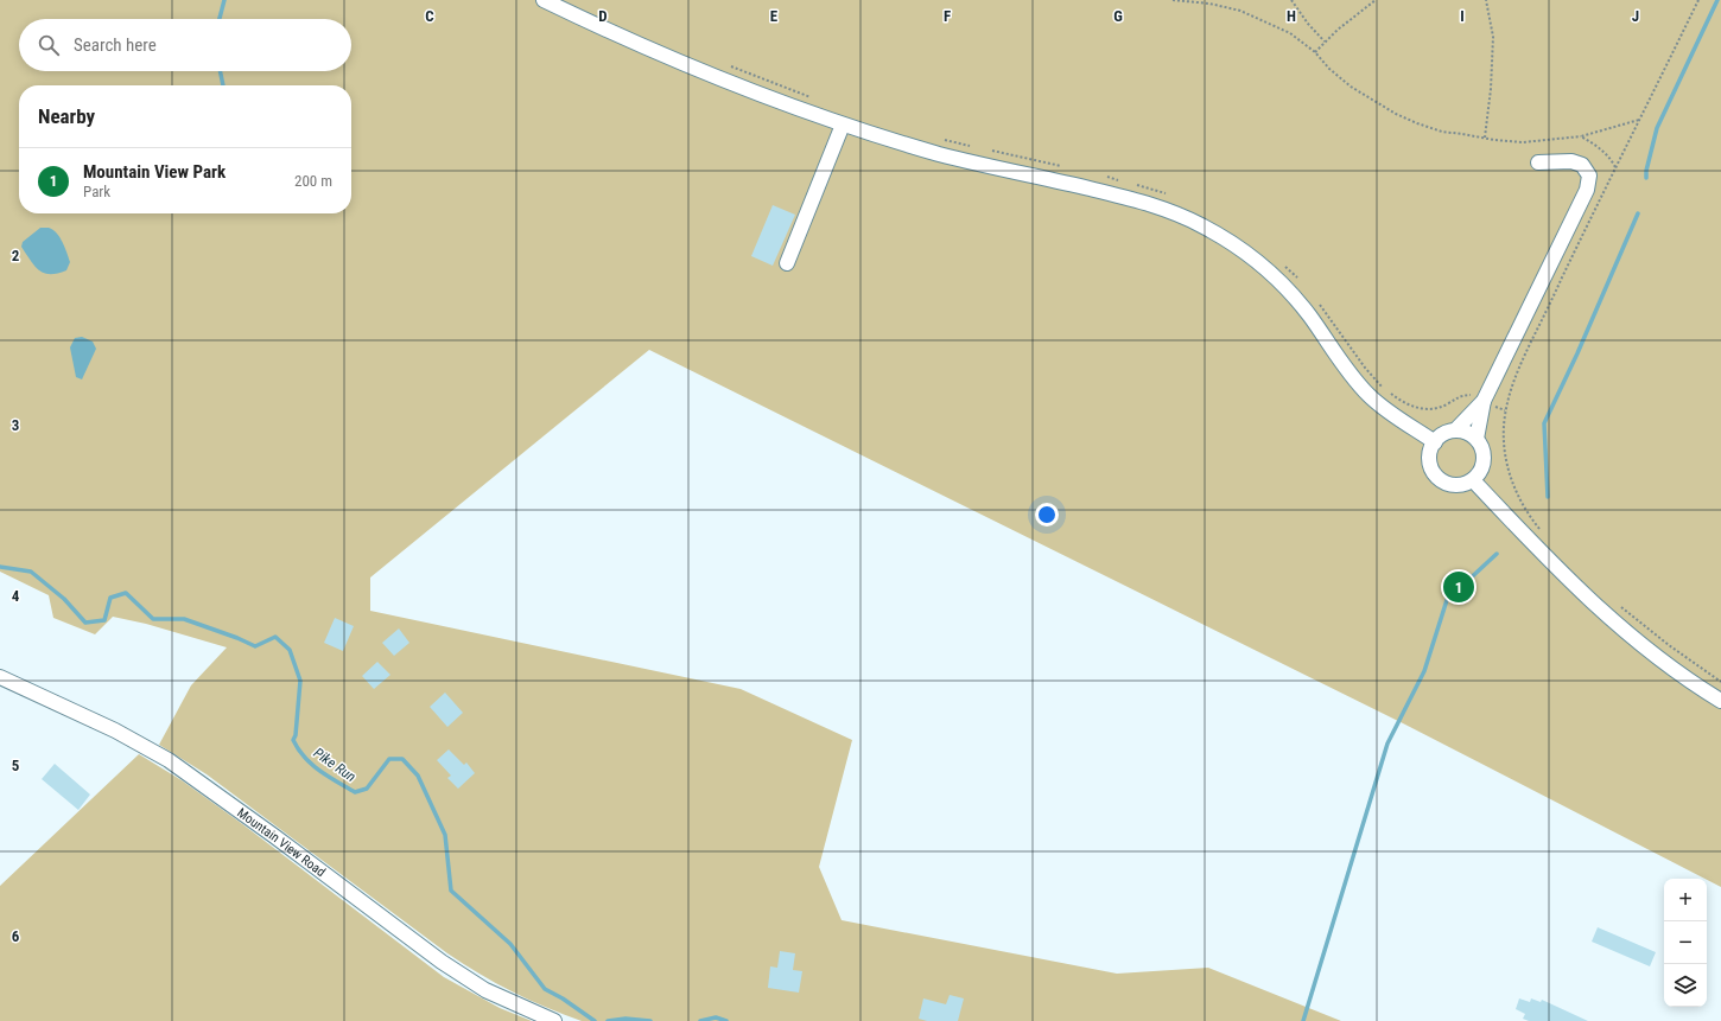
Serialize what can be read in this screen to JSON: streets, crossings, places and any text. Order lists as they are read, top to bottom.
{
  "streets": {
    "street": ["Mountain View Road"]
  },
  "water": ["Pike Run"],
  "page": {
    "search": "Search here",
    "heading": "Nearby",
    "list": [
      {
        "mark": "1",
        "name": "Mountain View Park",
        "note": "Park",
        "value": "200 m"
      }
    ],
    "pins": "1",
    "map_buttons": ["+", "−"]
  },
  "grid": {
    "columns": [
      "C",
      "D",
      "E",
      "F",
      "G",
      "H",
      "I",
      "J"
    ],
    "rows": [
      "2",
      "3",
      "4",
      "5",
      "6"
    ]
  }
}
